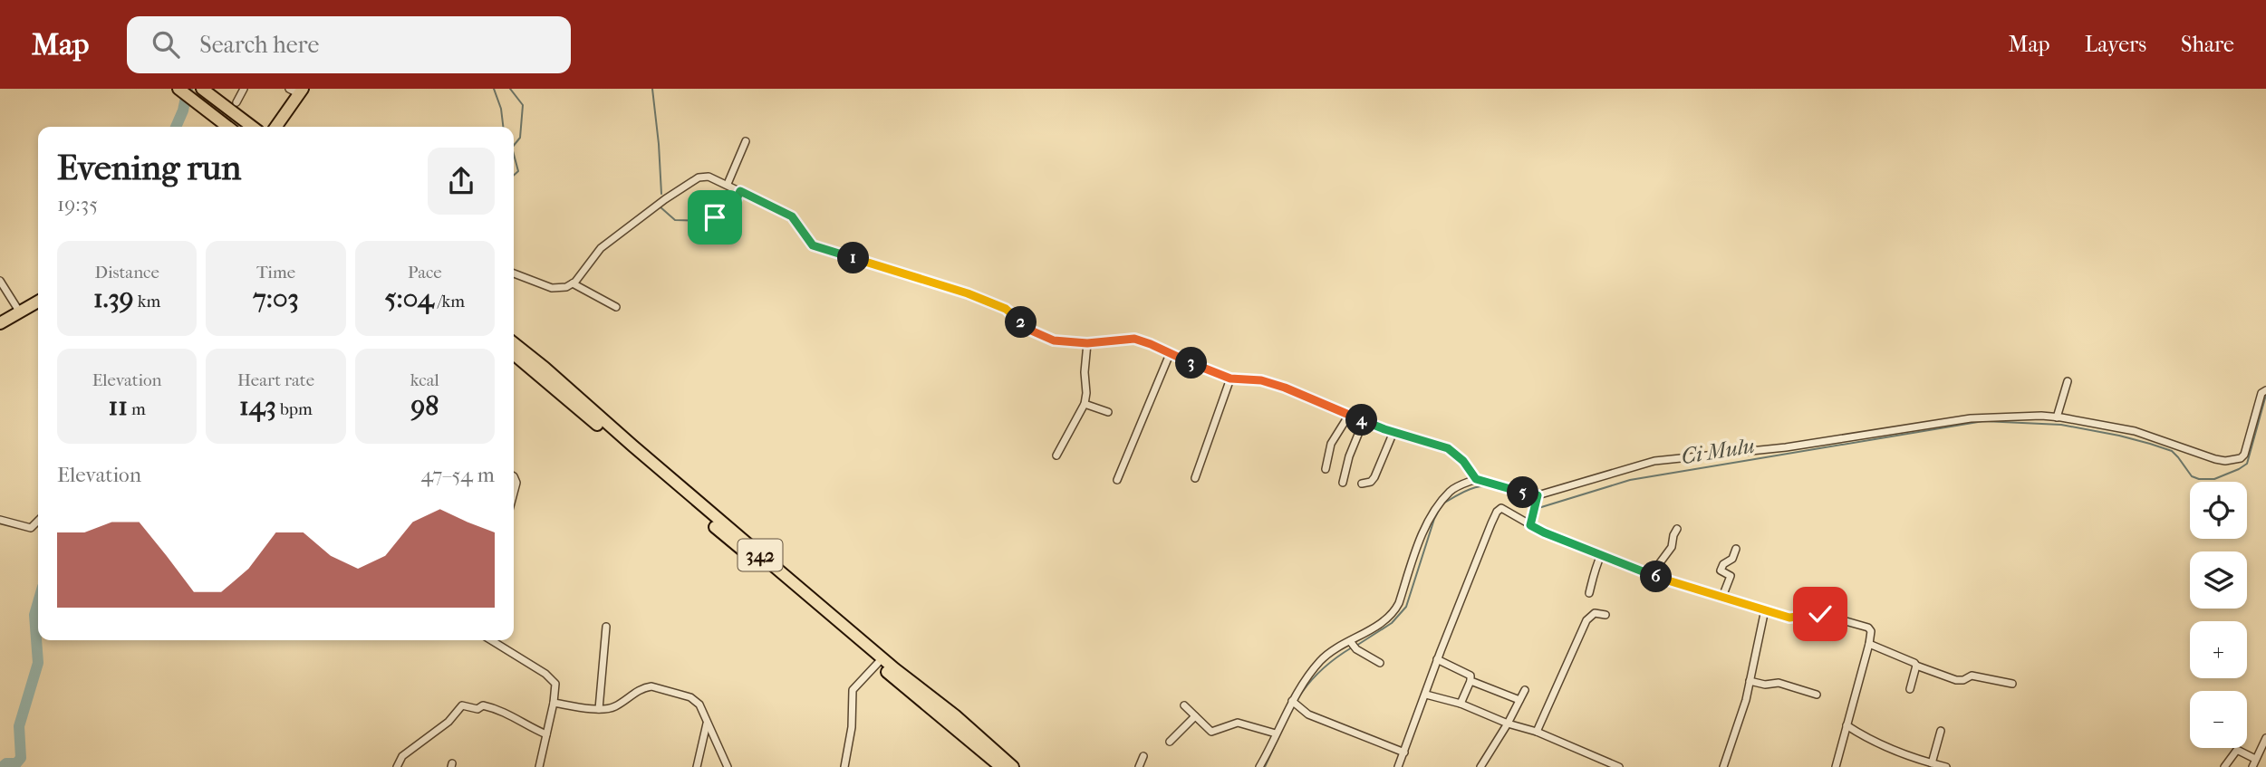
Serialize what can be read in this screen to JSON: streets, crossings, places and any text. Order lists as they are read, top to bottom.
{
  "streets": {
    "main road": ["342"]
  },
  "water": ["Ci Mulu"],
  "page": {
    "header": "Map",
    "search": "Search here",
    "nav": ["Map", "Layers", "Share"],
    "heading": ["Evening run", "19:35"],
    "stats": [
      ["Distance", "1.39 km"],
      ["Time", "7:03"],
      ["Pace", "5:04 /km"],
      ["Elevation", "11 m"],
      ["Heart rate", "143 bpm"],
      ["kcal", "98"]
    ],
    "pins": [
      "1",
      "2",
      "3",
      "4",
      "5",
      "6"
    ],
    "chart": ["Elevation", "47–54 m"],
    "map_buttons": ["+", "−"]
  }
}
